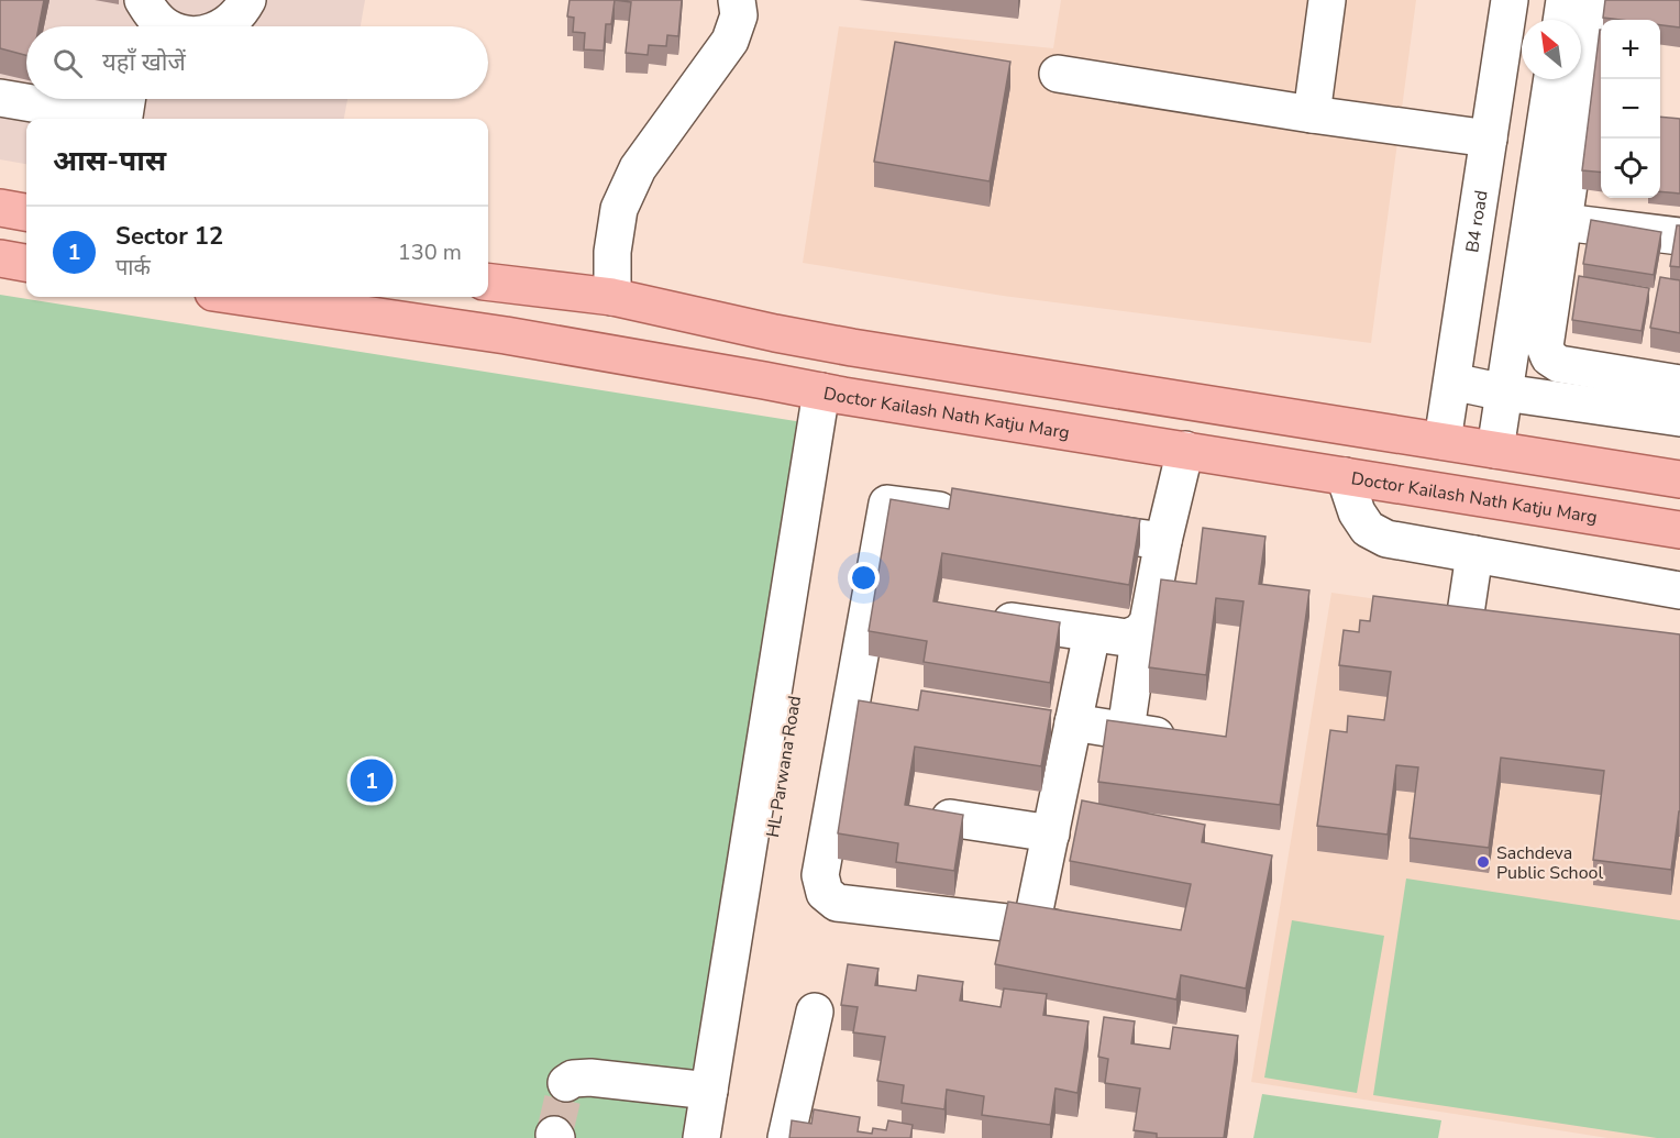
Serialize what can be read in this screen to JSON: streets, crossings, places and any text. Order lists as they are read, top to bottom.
{
  "streets": {
    "main road": ["Doctor Kailash Nath Katju Marg"],
    "street": ["B4 road", "HL Parwana Road"]
  },
  "crossings": [
    ["Doctor Kailash Nath Katju Marg", "HL Parwana Road"]
  ],
  "places": ["Sachdeva Public School"],
  "north": "top left",
  "page": {
    "map_buttons": ["+", "−"],
    "search": "यहाँ खोजें",
    "heading": "आस-पास",
    "list": [
      {
        "mark": "1",
        "name": "Sector 12",
        "note": "पार्क",
        "value": "130 m"
      }
    ],
    "pins": "1"
  }
}
